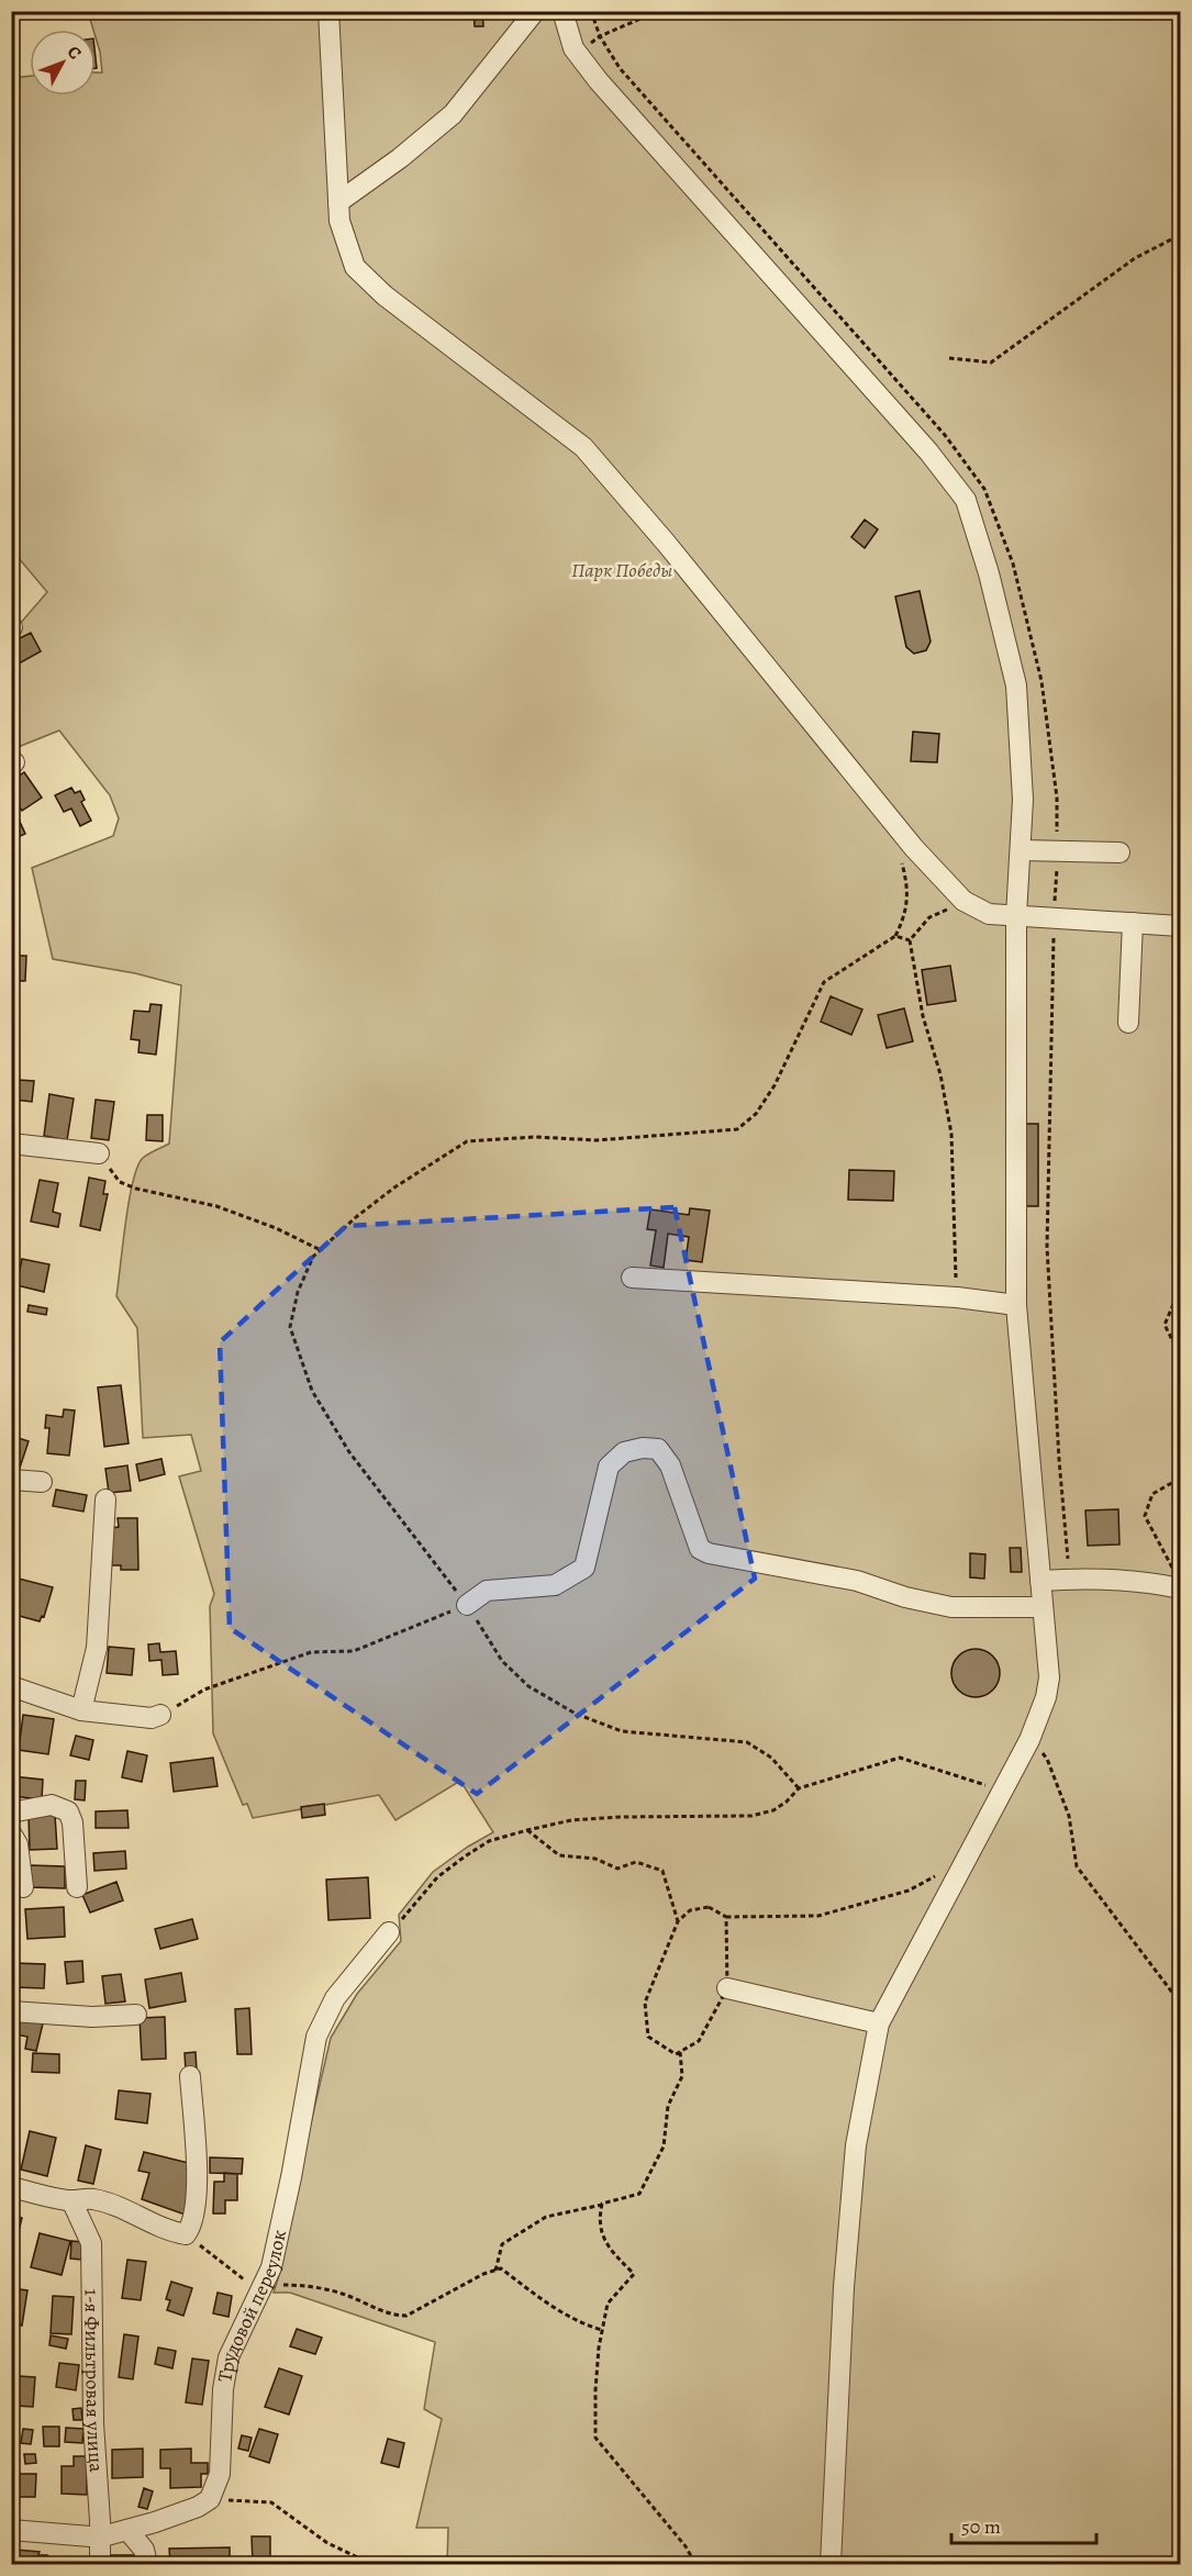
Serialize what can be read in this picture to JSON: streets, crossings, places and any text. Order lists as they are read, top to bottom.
{
  "streets": {
    "street": ["Трудовой переулок", "1-я Фильтровая улица"]
  },
  "parks": ["Парк Победы"],
  "scale_bar": "50 m",
  "north": "top right"
}
